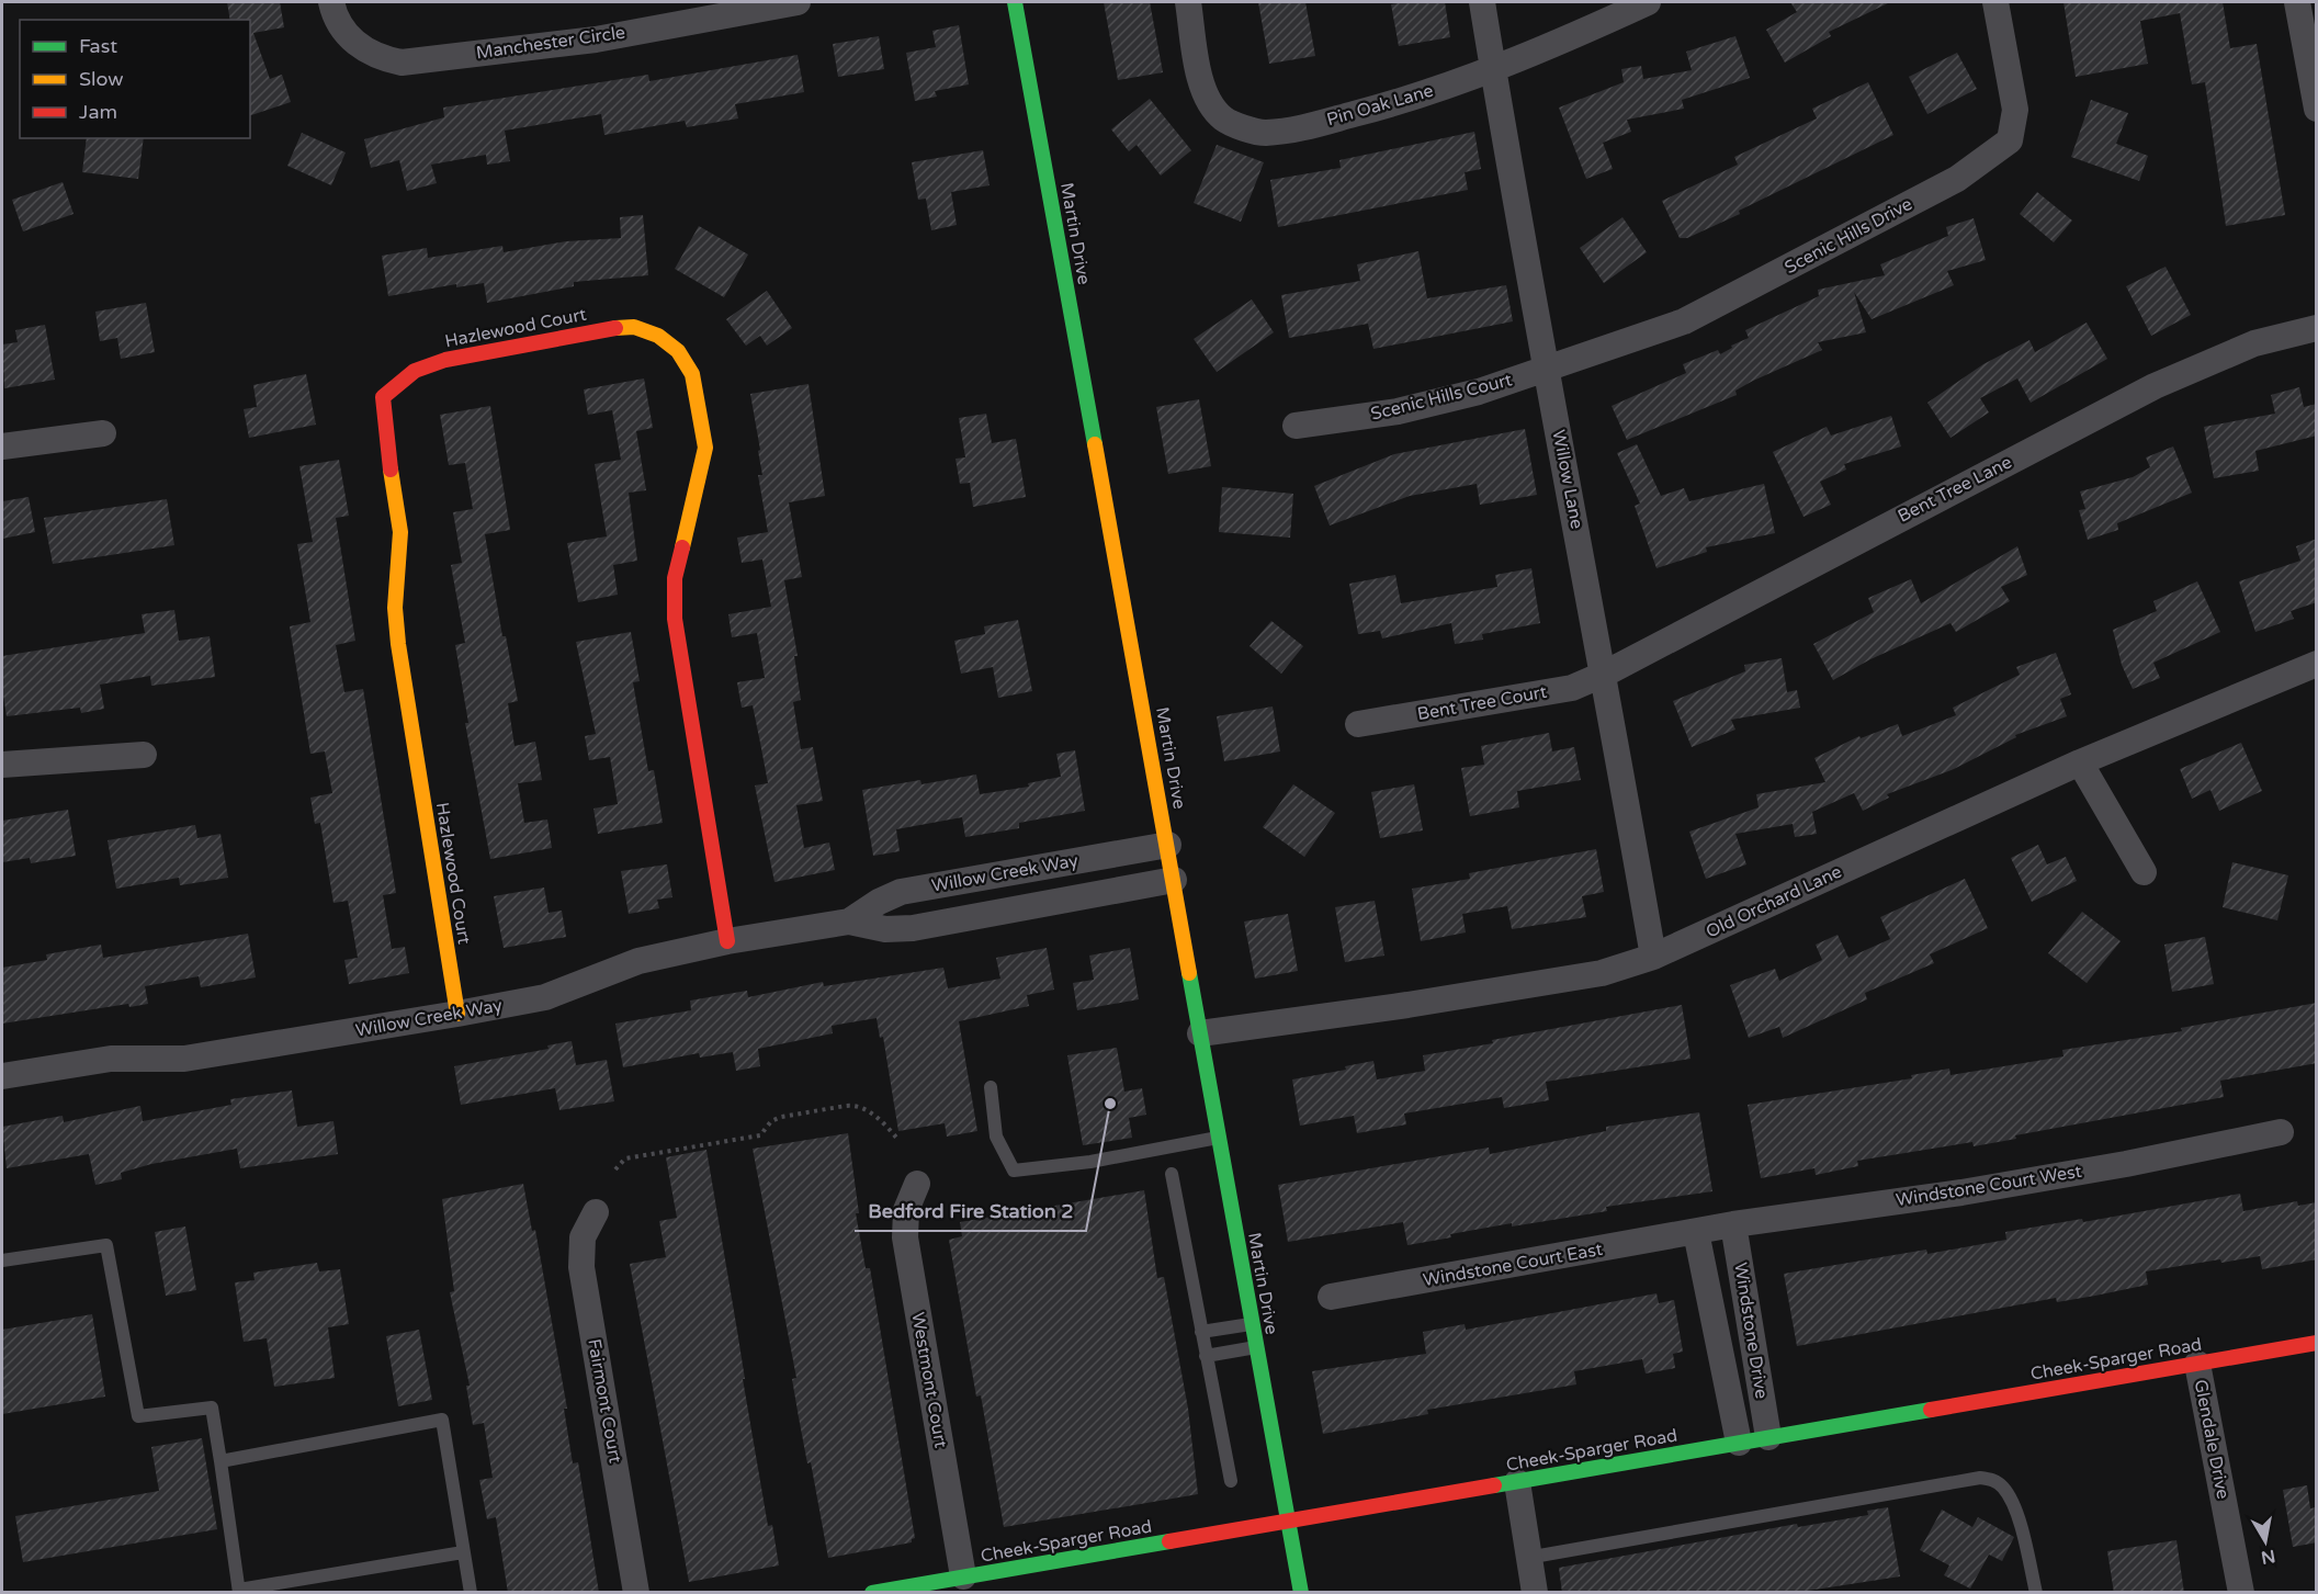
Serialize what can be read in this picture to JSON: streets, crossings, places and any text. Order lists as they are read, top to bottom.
{
  "streets": {
    "street": [
      "Manchester Circle",
      "Pin Oak Lane",
      "Martin Drive",
      "Scenic Hills Drive",
      "Hazlewood Court",
      "Scenic Hills Court",
      "Willow Lane",
      "Bent Tree Lane",
      "Bent Tree Court",
      "Willow Creek Way",
      "Old Orchard Lane",
      "Windstone Court West",
      "Windstone Court East",
      "Windstone Drive",
      "Cheek-Sparger Road",
      "Westmont Court",
      "Fairmont Court",
      "Glendale Drive"
    ]
  },
  "crossings": [
    ["Pin Oak Lane", "Willow Lane"],
    ["Martin Drive", "Willow Creek Way"],
    ["Martin Drive", "Old Orchard Lane"],
    ["Martin Drive", "Cheek-Sparger Road"],
    ["Scenic Hills Drive", "Scenic Hills Court"],
    ["Scenic Hills Drive", "Willow Lane"],
    ["Hazlewood Court", "Willow Creek Way"],
    ["Scenic Hills Court", "Willow Lane"],
    ["Willow Lane", "Bent Tree Lane"],
    ["Willow Lane", "Bent Tree Court"],
    ["Willow Lane", "Old Orchard Lane"],
    ["Bent Tree Lane", "Bent Tree Court"],
    ["Windstone Court West", "Windstone Court East"],
    ["Windstone Court West", "Windstone Drive"],
    ["Windstone Court East", "Windstone Drive"],
    ["Windstone Drive", "Cheek-Sparger Road"],
    ["Cheek-Sparger Road", "Westmont Court"],
    ["Cheek-Sparger Road", "Glendale Drive"]
  ],
  "places": ["Bedford Fire Station 2"],
  "legend": ["Fast", "Slow", "Jam"],
  "north": "bottom"
}
